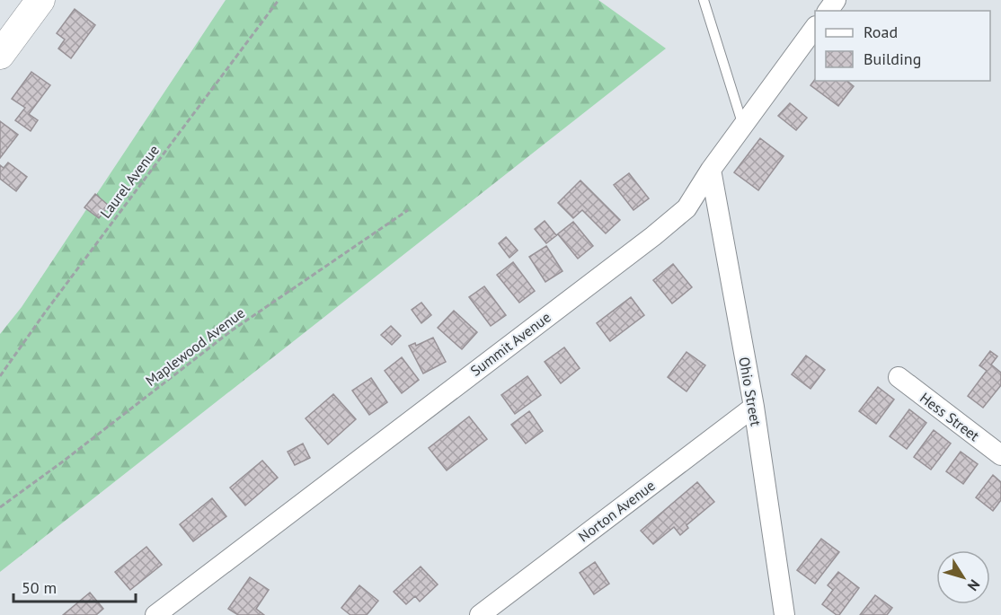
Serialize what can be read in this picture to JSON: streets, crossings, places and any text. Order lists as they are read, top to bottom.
{
  "streets": {
    "street": [
      "Summit Avenue",
      "Ohio Street",
      "Hess Street",
      "Norton Avenue"
    ],
    "path": ["Laurel Avenue", "Maplewood Avenue"]
  },
  "crossings": [
    ["Summit Avenue", "Ohio Street"],
    ["Ohio Street", "Norton Avenue"]
  ],
  "legend": ["Road", "Building"],
  "scale_bar": "50 m",
  "north": "bottom right"
}
